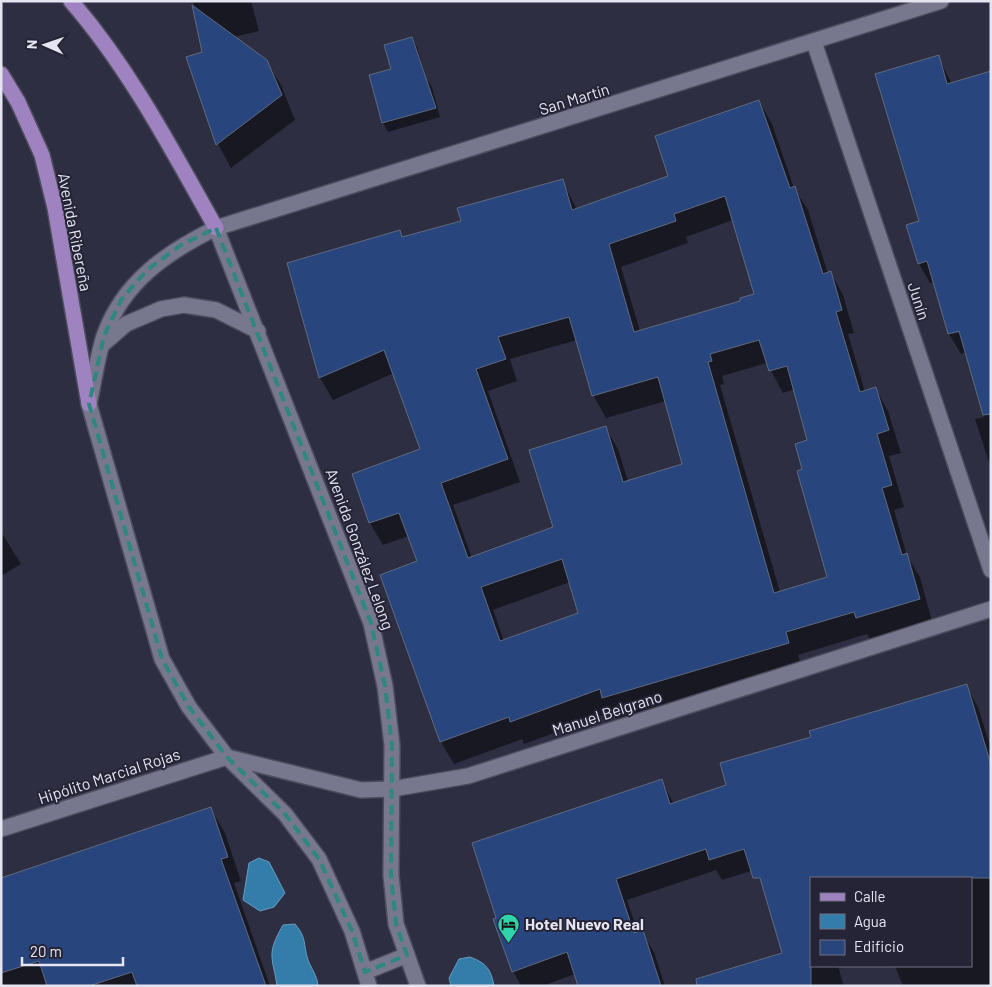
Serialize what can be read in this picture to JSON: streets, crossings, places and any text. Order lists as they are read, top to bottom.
{
  "streets": {
    "main road": ["Avenida Ribereña"],
    "street": [
      "San Martín",
      "Junín",
      "Avenida González Lelong",
      "Manuel Belgrano",
      "Hipólito Marcial Rojas"
    ]
  },
  "crossings": [
    ["San Martín", "Avenida Ribereña"],
    ["San Martín", "Junín"],
    ["San Martín", "Avenida González Lelong"],
    ["Avenida González Lelong", "Manuel Belgrano"],
    ["Manuel Belgrano", "Hipólito Marcial Rojas"]
  ],
  "places": {
    "hotel": ["Hotel Nuevo Real"]
  },
  "legend": ["Calle", "Agua", "Edificio"],
  "scale_bar": "20 m",
  "north": "left"
}
